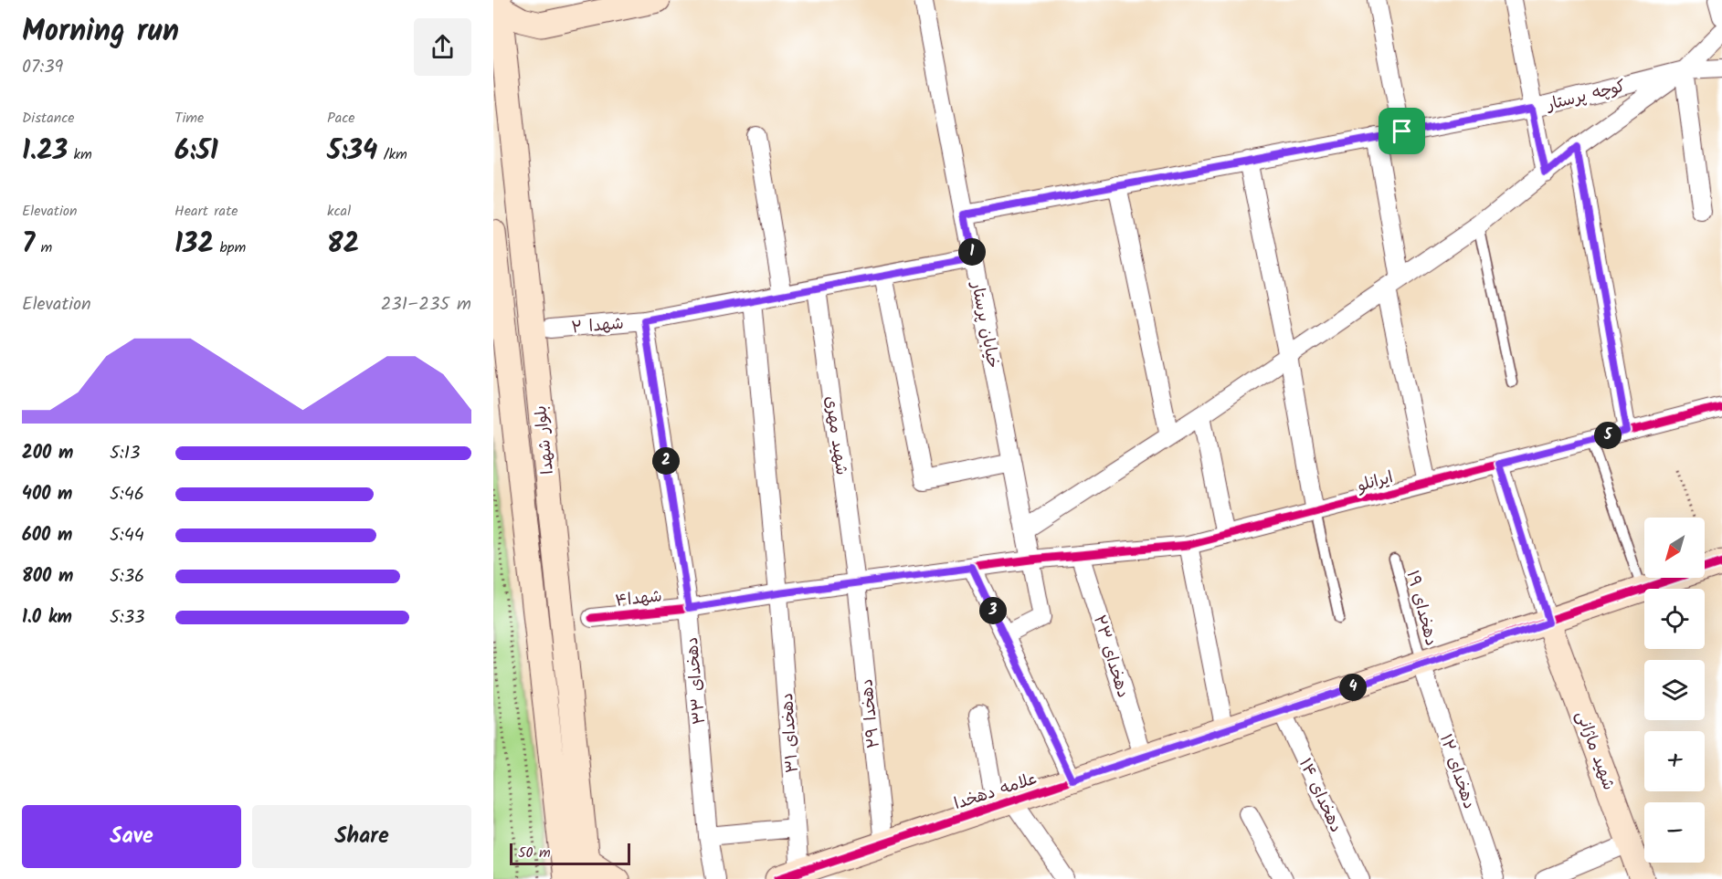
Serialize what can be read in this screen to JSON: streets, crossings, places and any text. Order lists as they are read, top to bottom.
{
  "streets": {
    "main road": ["بلوار شهدا", "شهید ماژانی", "علامه دهخدا"],
    "street": [
      "کوچه پرستار",
      "شهدا ۲",
      "خیابان پرستار",
      "شهید مهری",
      "ایرانلو",
      "شهدا۴",
      "دهخدای ۲۳",
      "دهخدای ۳۳",
      "دهخدا ۲۹",
      "دهخدای ۳۱",
      "دهخدای ۱۲",
      "دهخدای ۱۴"
    ],
    "lane": ["دهخدای ۱۹"]
  },
  "crossings": [
    ["کوچه پرستار", "خیابان پرستار"],
    ["شهدا ۲", "خیابان پرستار"],
    ["شهدا ۲", "شهید مهری"],
    ["شهدا ۲", "دهخدای ۳۳"],
    ["شهدا ۲", "دهخدای ۳۱"],
    ["خیابان پرستار", "ایرانلو"],
    ["شهید مهری", "ایرانلو"],
    ["شهید مهری", "شهدا۴"],
    ["شهید مهری", "دهخدا ۲۹"],
    ["ایرانلو", "شهدا۴"],
    ["ایرانلو", "دهخدای ۲۳"],
    ["ایرانلو", "دهخدا ۲۹"],
    ["شهدا۴", "دهخدای ۳۳"],
    ["شهدا۴", "دهخدا ۲۹"],
    ["شهدا۴", "دهخدای ۳۱"],
    ["دهخدای ۱۹", "دهخدای ۱۲"],
    ["دهخدای ۱۹", "علامه دهخدا"],
    ["دهخدای ۲۳", "علامه دهخدا"],
    ["دهخدا ۲۹", "علامه دهخدا"],
    ["دهخدای ۳۱", "علامه دهخدا"],
    ["شهید ماژانی", "علامه دهخدا"],
    ["دهخدای ۱۲", "علامه دهخدا"],
    ["علامه دهخدا", "دهخدای ۱۴"]
  ],
  "scale_bar": "50 m",
  "north": "bottom left",
  "page": {
    "heading": ["Morning run", "07:39"],
    "stats": [
      ["Distance", "1.23 km"],
      ["Time", "6:51"],
      ["Pace", "5:34 /km"],
      ["Elevation", "7 m"],
      ["Heart rate", "132 bpm"],
      ["kcal", "82"]
    ],
    "pins": [
      "1",
      "5",
      "2",
      "3",
      "4"
    ],
    "chart": ["Elevation", "231–235 m"],
    "list": [
      {
        "name": "200 m",
        "note": "5:13"
      },
      {
        "name": "400 m",
        "note": "5:46"
      },
      {
        "name": "600 m",
        "note": "5:44"
      },
      {
        "name": "800 m",
        "note": "5:36"
      },
      {
        "name": "1.0 km",
        "note": "5:33"
      }
    ],
    "map_buttons": ["+", "−"],
    "buttons": ["Save", "Share"],
    "scale": "50 m"
  }
}
